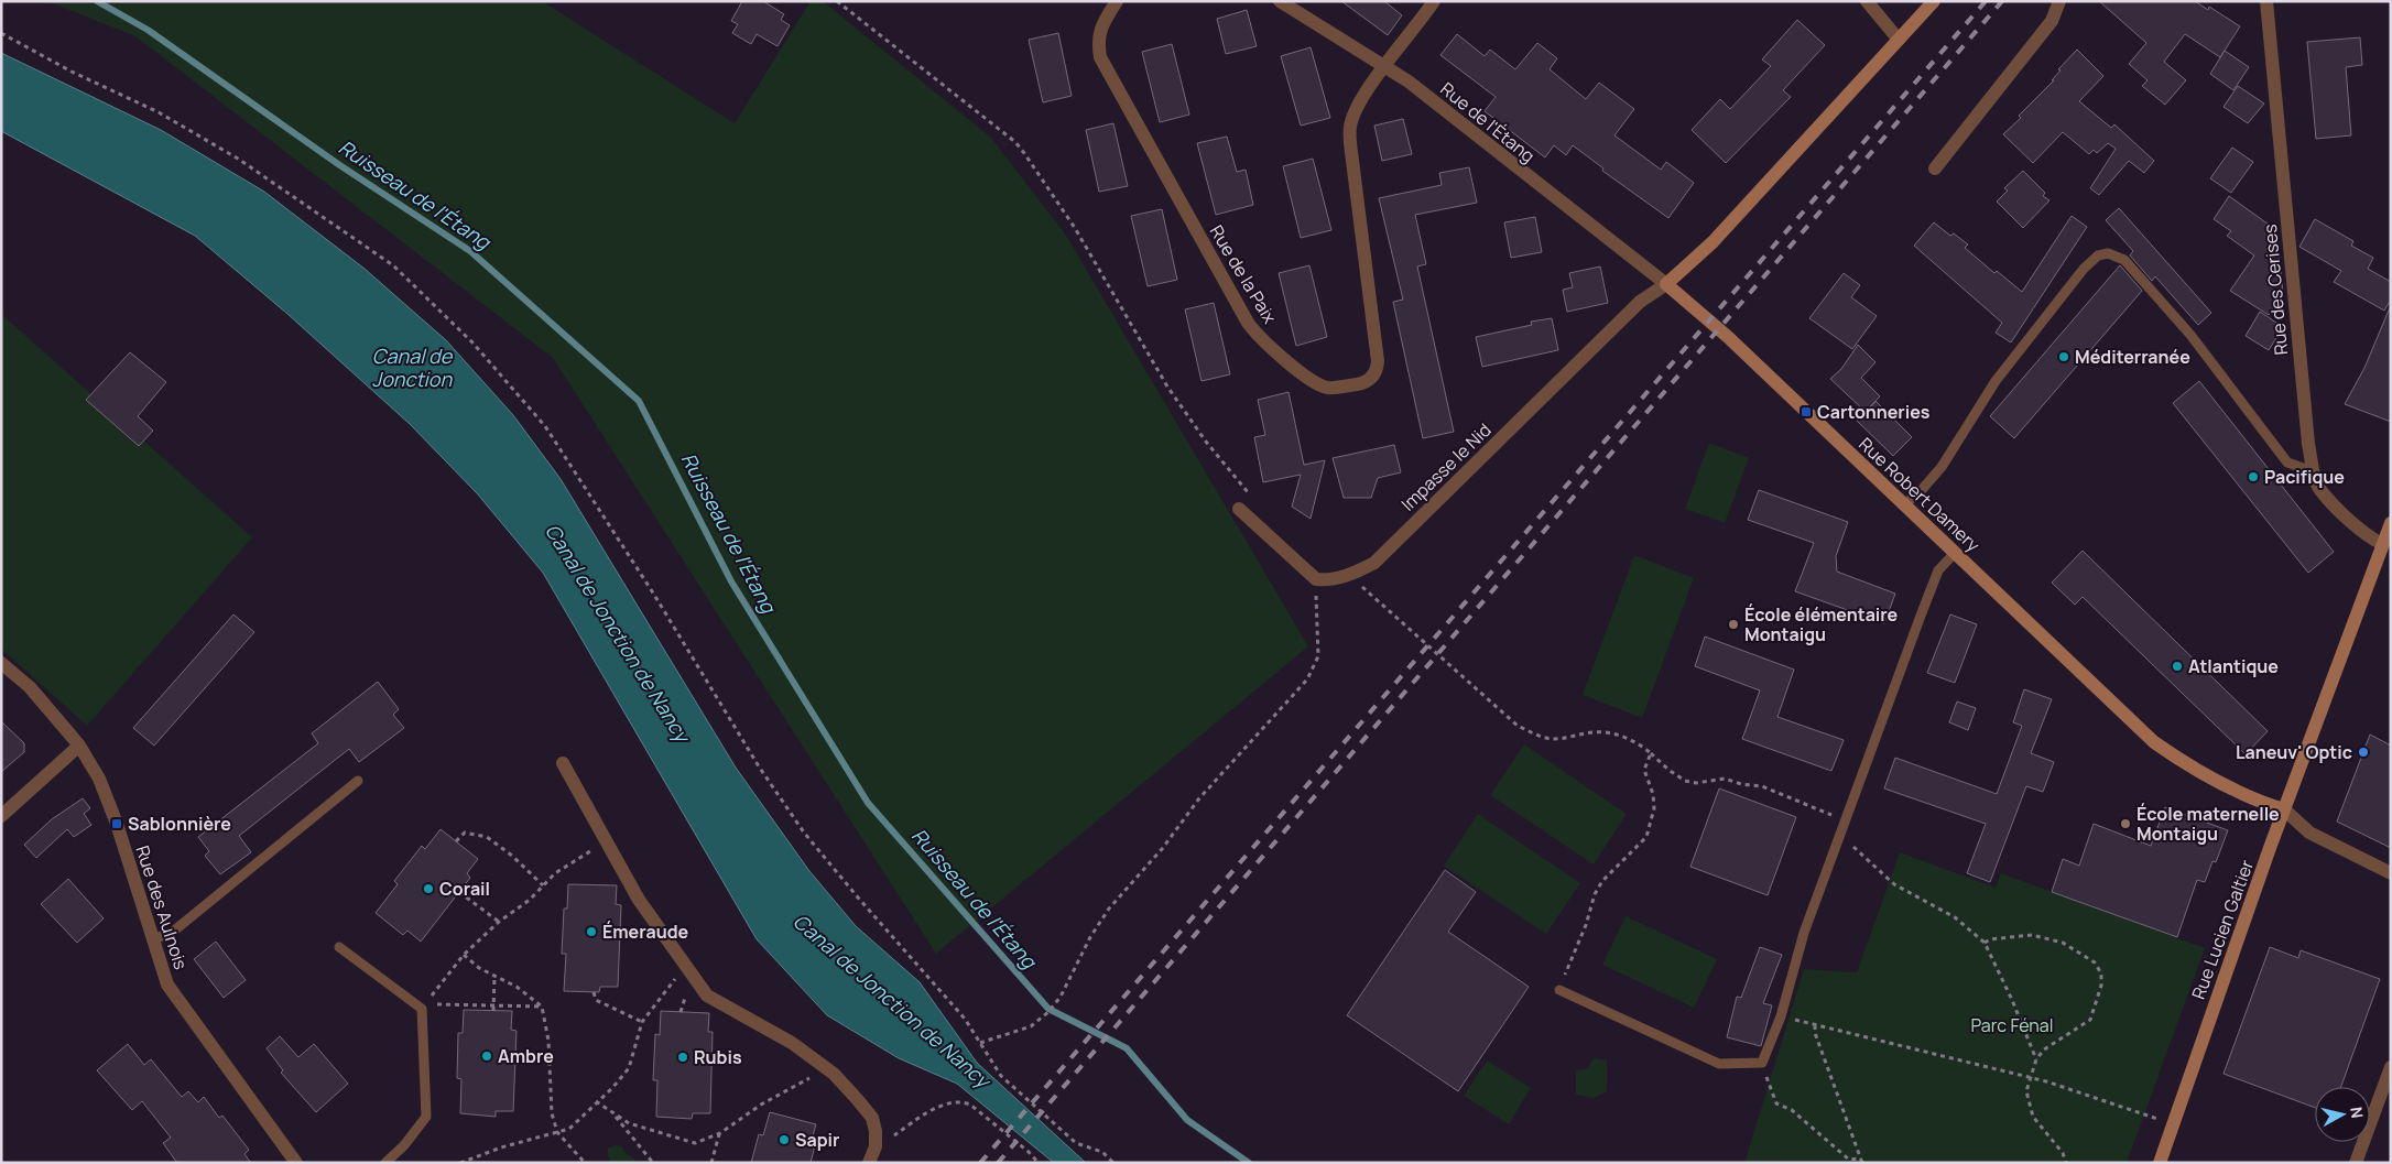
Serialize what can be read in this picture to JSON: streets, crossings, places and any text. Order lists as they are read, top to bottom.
{
  "streets": {
    "street": [
      "Rue de l'Étang",
      "Rue de la Paix",
      "Rue des Cerises",
      "Impasse le Nid",
      "Rue Robert Damery",
      "Rue des Aulnois",
      "Rue Lucien Galtier"
    ]
  },
  "crossings": [
    ["Rue de l'Étang", "Rue de la Paix"],
    ["Rue de l'Étang", "Impasse le Nid"],
    ["Rue de l'Étang", "Rue Robert Damery"],
    ["Rue des Cerises", "Rue Lucien Galtier"],
    ["Impasse le Nid", "Rue Robert Damery"],
    ["Rue Robert Damery", "Rue Lucien Galtier"]
  ],
  "water": ["Ruisseau de l'Étang", "Canal de Jonction", "Canal de Jonction de Nancy"],
  "parks": ["Parc Fénal"],
  "places": {
    "other": [
      "Méditerranée",
      "Pacifique",
      "École élémentaire Montaigu",
      "Atlantique",
      "Laneuv' Optic",
      "École maternelle Montaigu",
      "Corail",
      "Émeraude",
      "Ambre",
      "Rubis",
      "Sapir"
    ],
    "transit": ["Cartonneries", "Sablonnière"]
  },
  "north": "right"
}
